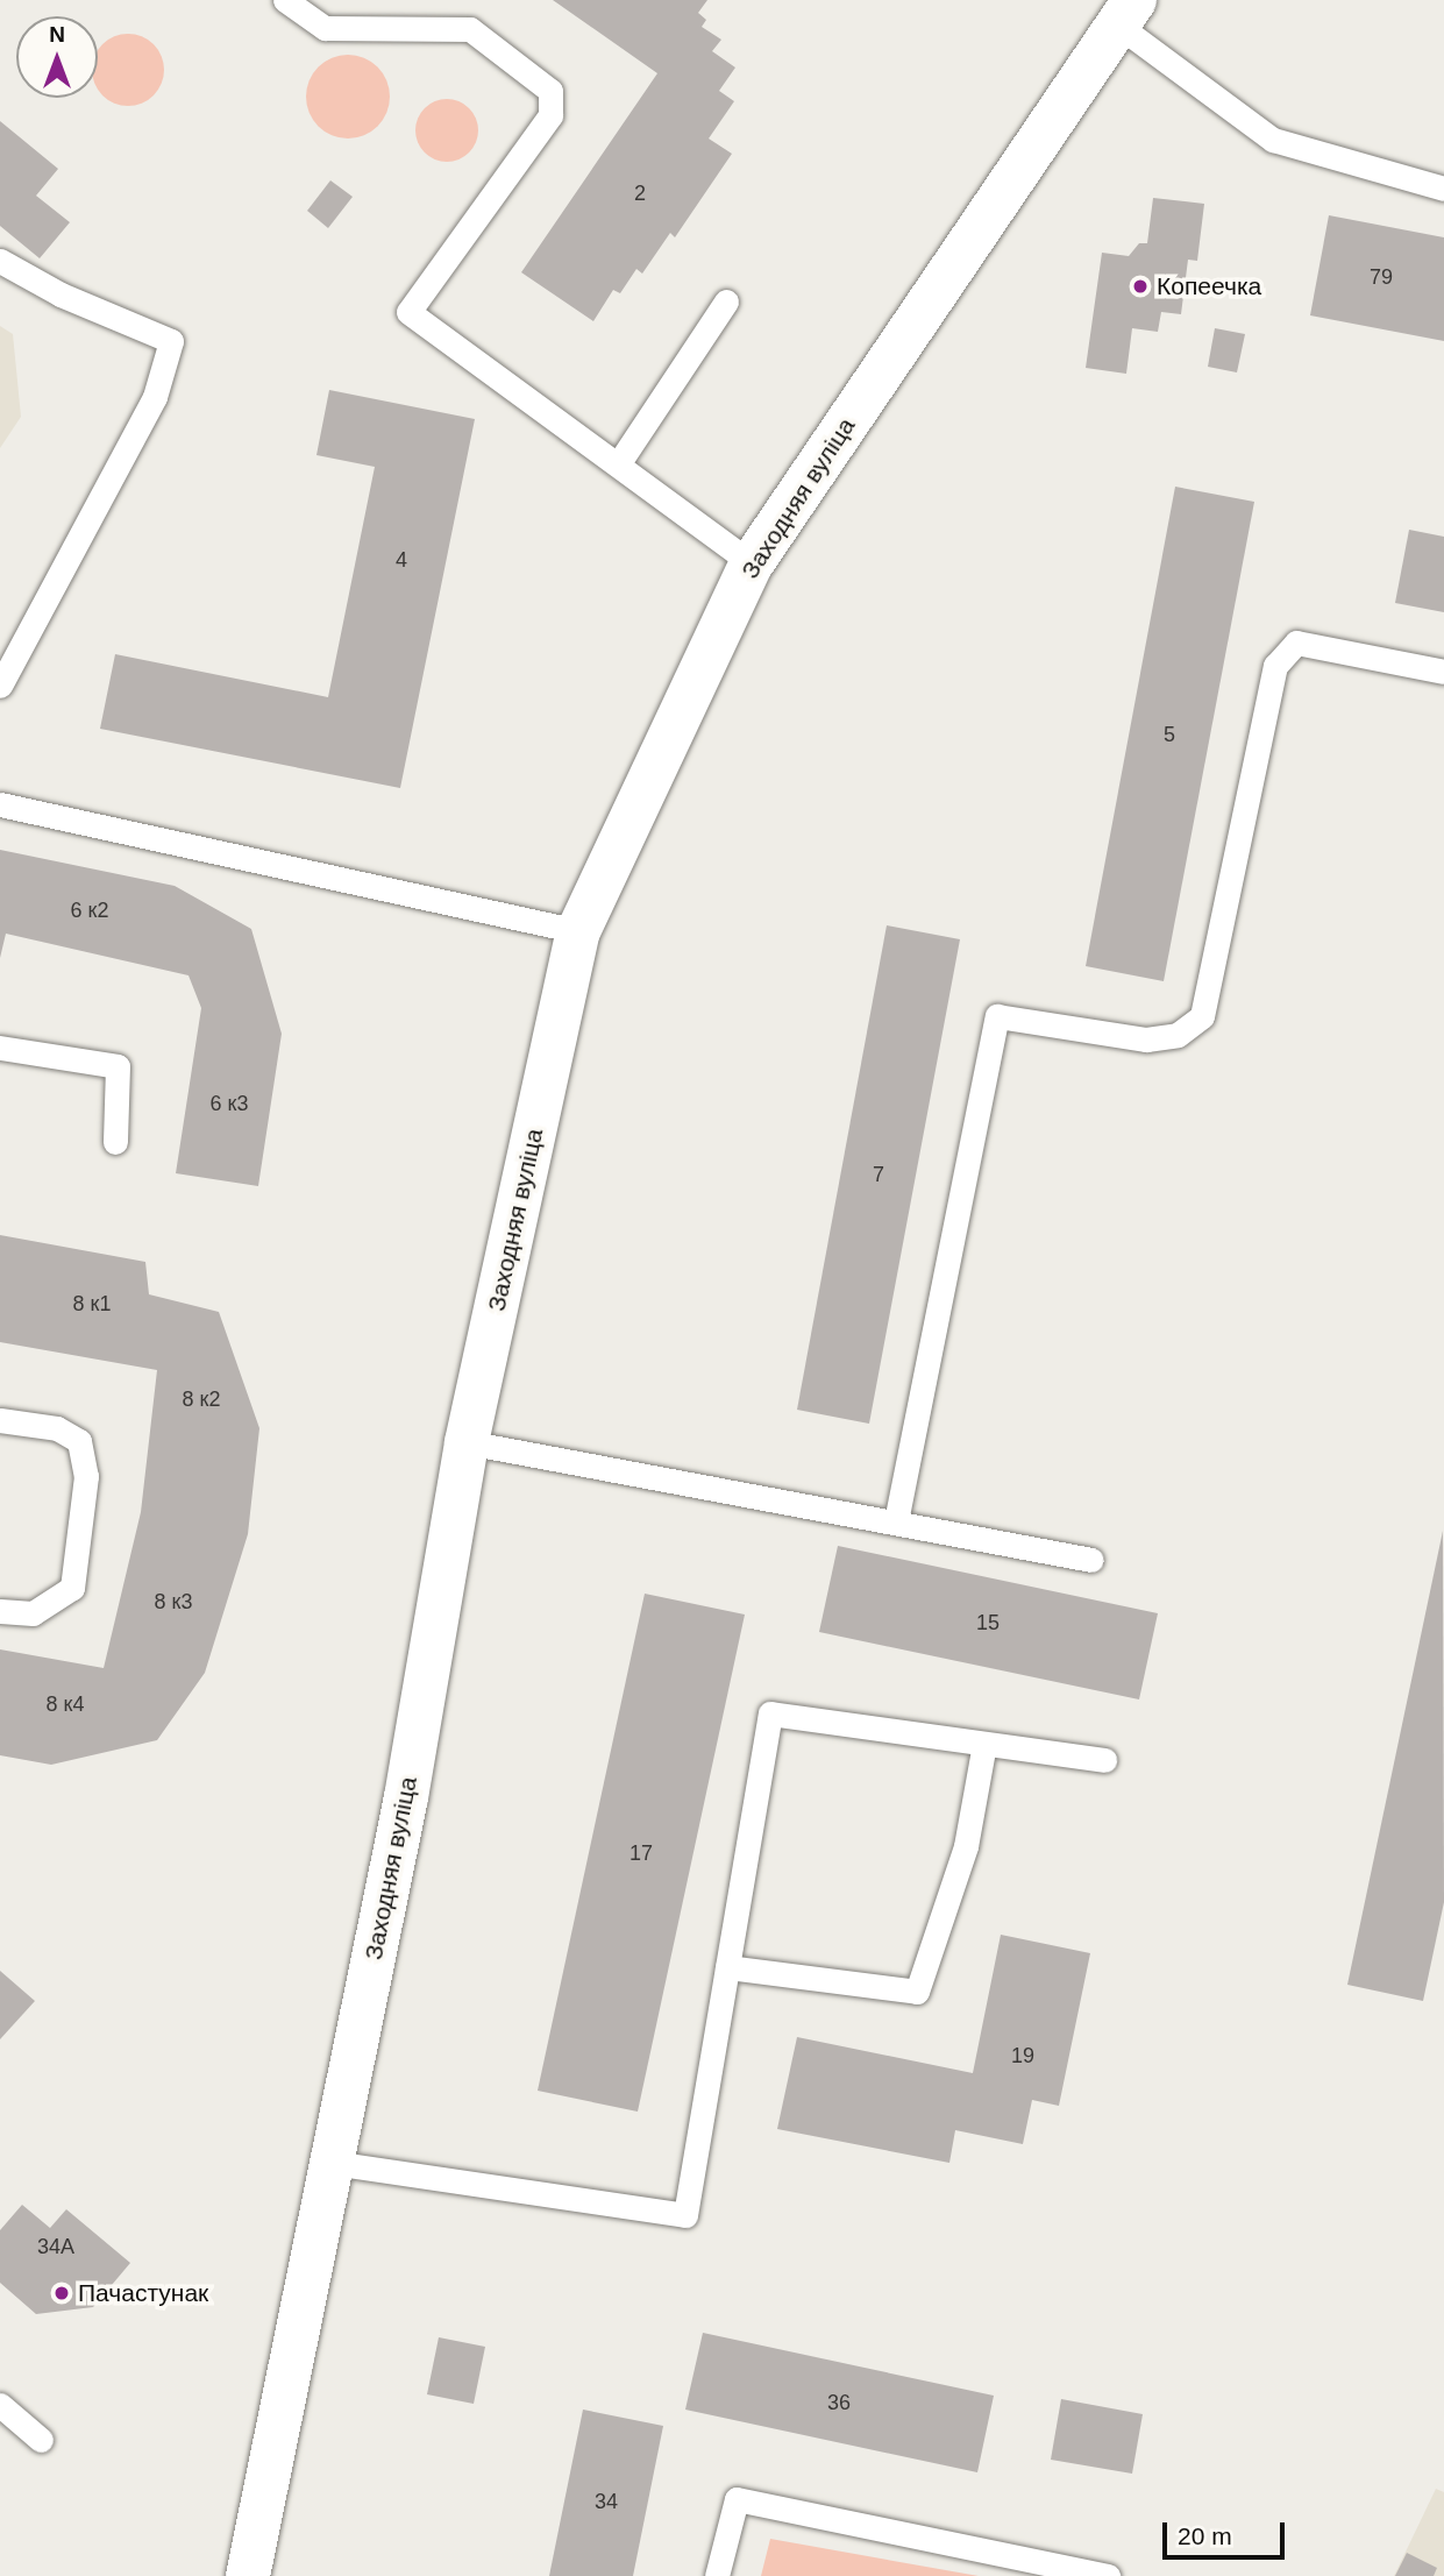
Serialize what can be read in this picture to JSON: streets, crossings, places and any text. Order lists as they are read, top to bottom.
{
  "streets": {
    "street": ["Заходняя вуліца"]
  },
  "places": ["Копеечка", "Пачастунак"],
  "house_numbers": [
    "2",
    "79",
    "4",
    "5",
    "6 к2",
    "6 к3",
    "7",
    "8 к1",
    "8 к2",
    "8 к3",
    "15",
    "8 к4",
    "17",
    "19",
    "34А",
    "36",
    "34"
  ],
  "scale_bar": "20 m",
  "north": "top"
}
